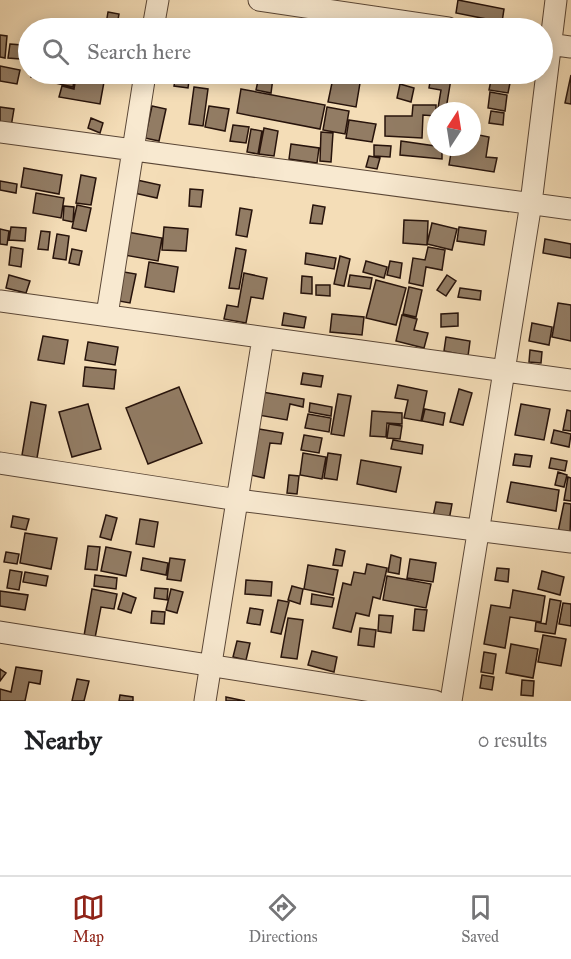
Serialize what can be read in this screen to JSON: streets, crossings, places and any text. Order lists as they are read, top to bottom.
{
  "north": "top",
  "page": {
    "search": "Search here",
    "heading": ["Nearby", "0 results"],
    "nav": ["Map", "Directions", "Saved"]
  }
}
